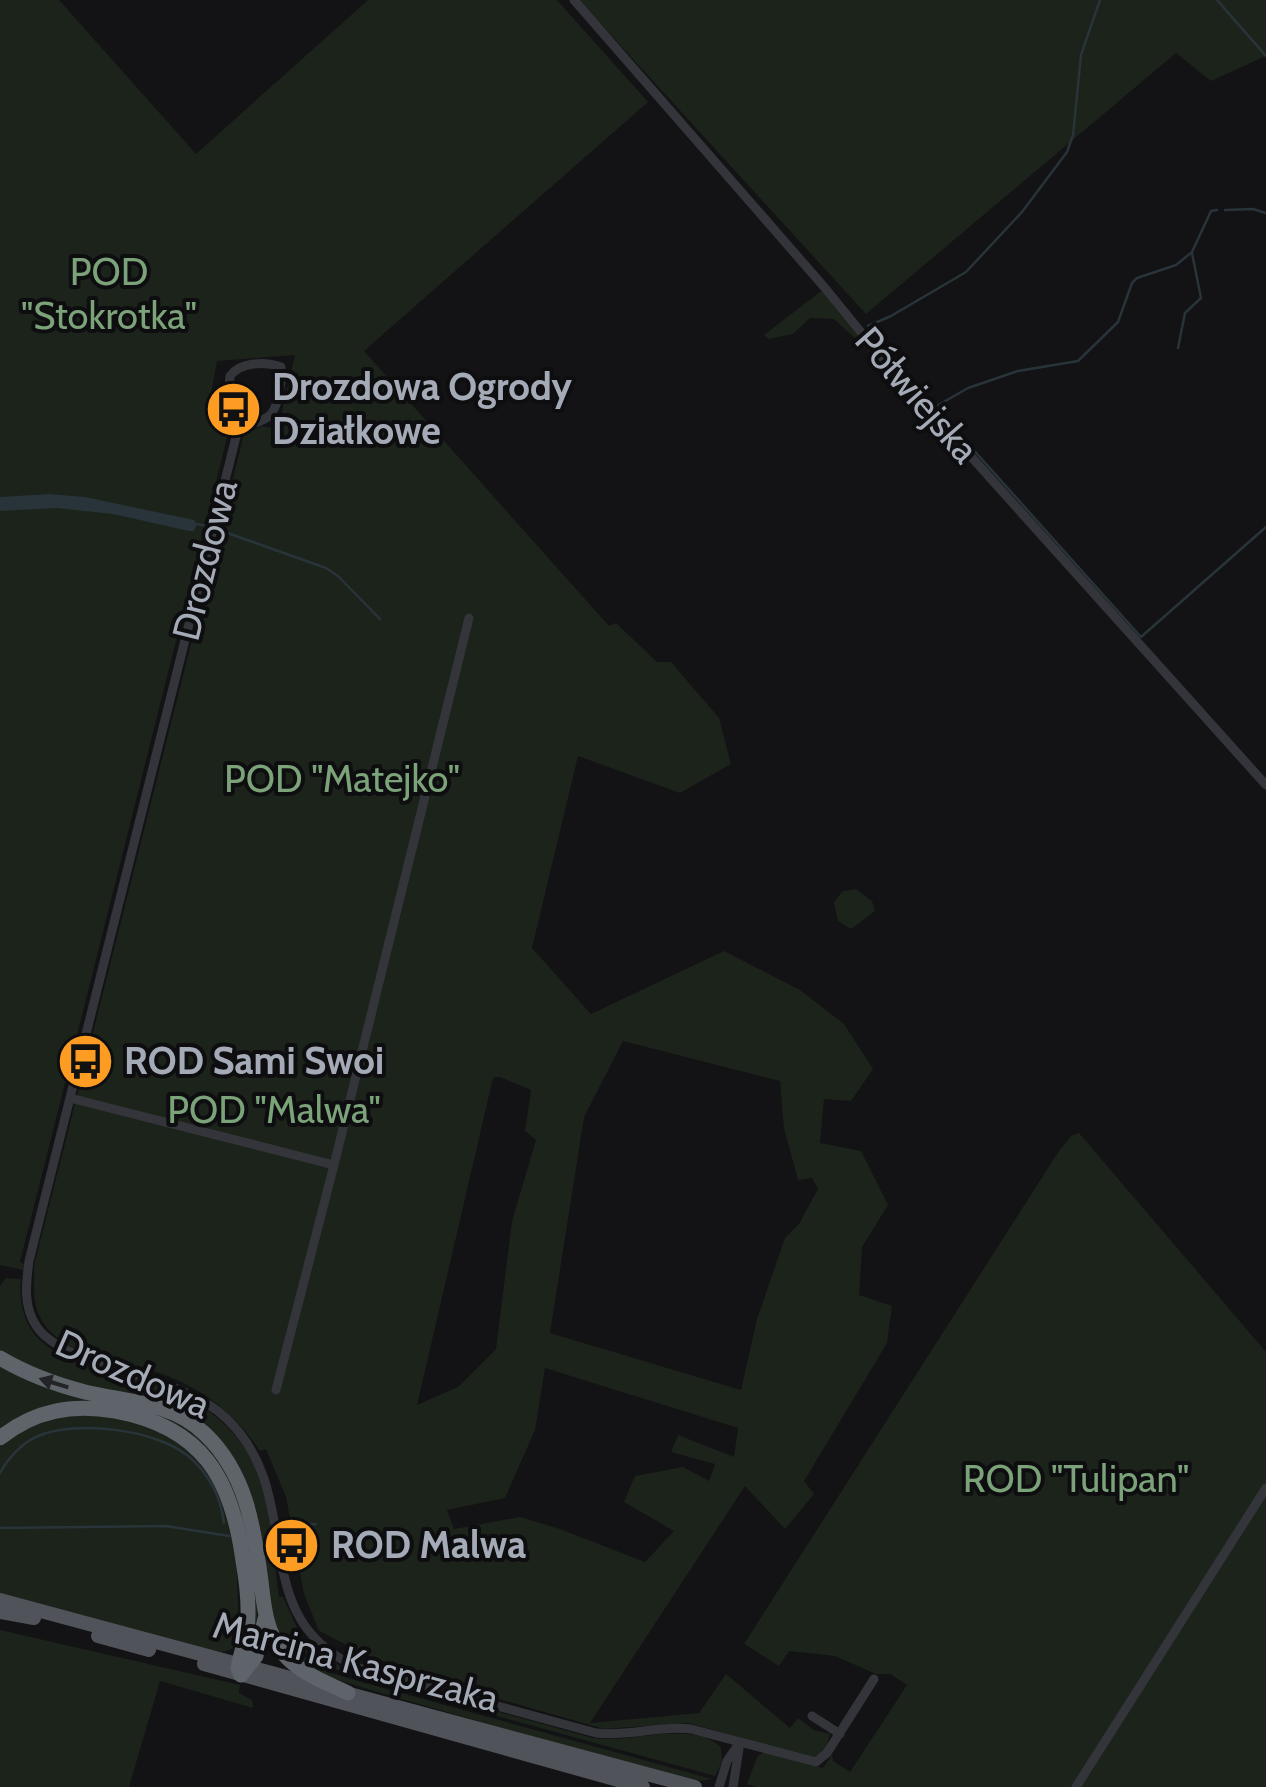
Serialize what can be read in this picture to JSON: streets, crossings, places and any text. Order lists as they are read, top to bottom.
{
  "streets": {
    "main road": ["Marcina Kasprzaka"],
    "street": ["Półwiejska", "Drozdowa"]
  },
  "parks": [
    "POD \"Stokrotka\"",
    "POD \"Matejko\"",
    "POD \"Malwa\"",
    "ROD \"Tulipan\""
  ],
  "places": {
    "bus stop": ["Drozdowa Ogrody Działkowe", "ROD Sami Swoi", "ROD Malwa"]
  }
}
